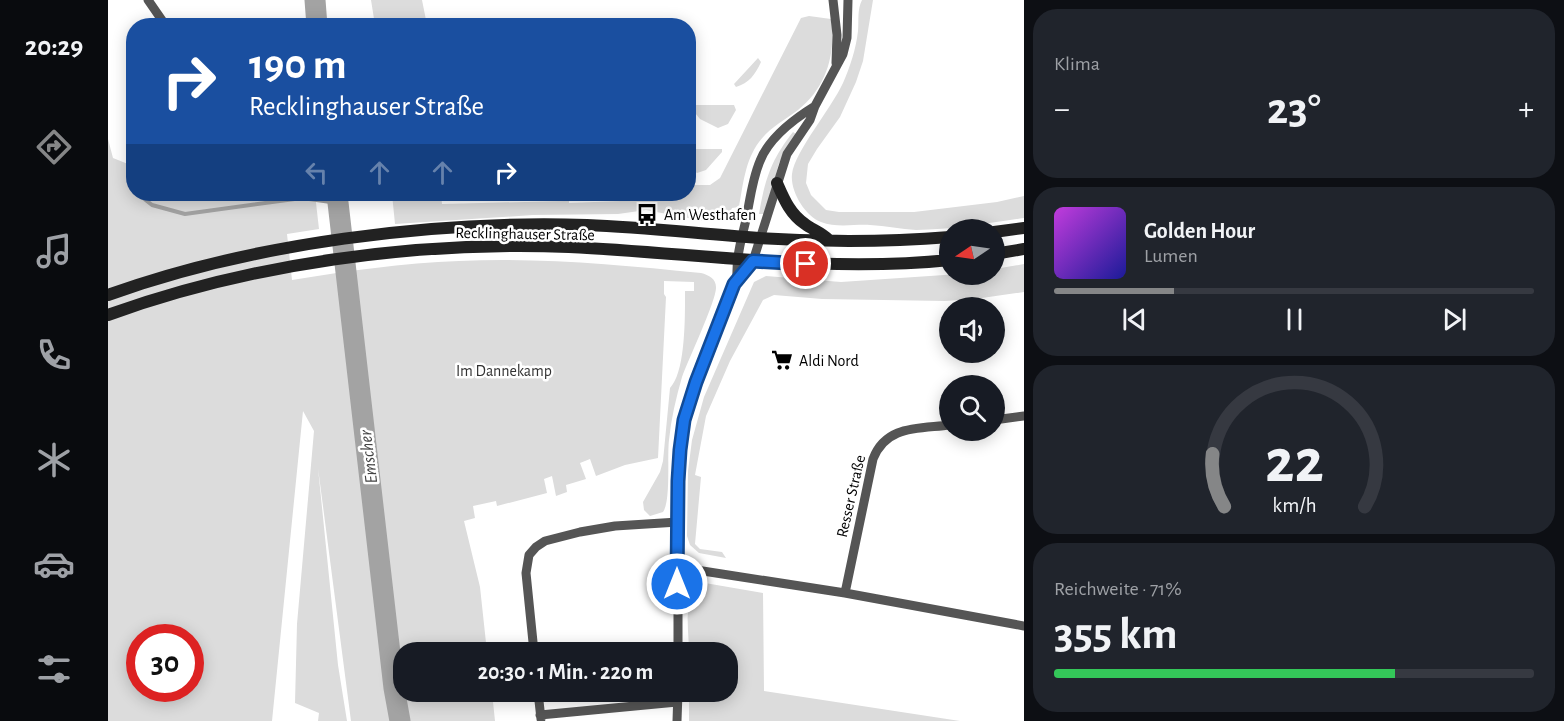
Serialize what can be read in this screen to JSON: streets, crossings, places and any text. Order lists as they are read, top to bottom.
{
  "streets": {
    "main road": ["Recklinghauser Straße"],
    "street": ["Resser Straße"]
  },
  "water": ["Emscher"],
  "parks": ["Im Dannekamp"],
  "places": {
    "bus stop": ["Am Westhafen"],
    "supermarket": ["Aldi Nord"]
  },
  "north": "left",
  "page": {
    "tabs": "20:29",
    "tile": [
      "Klima",
      ["Reichweite · 71%", "355 km"]
    ],
    "turn": ["190 m", "Recklinghauser Straße"],
    "heat": ["−", "23°", "+"],
    "song": ["Golden Hour", "Lumen"],
    "limit": "30",
    "trip": "20:30 · 1 Min. · 220 m",
    "gauge": ["22", "km/h"]
  }
}
